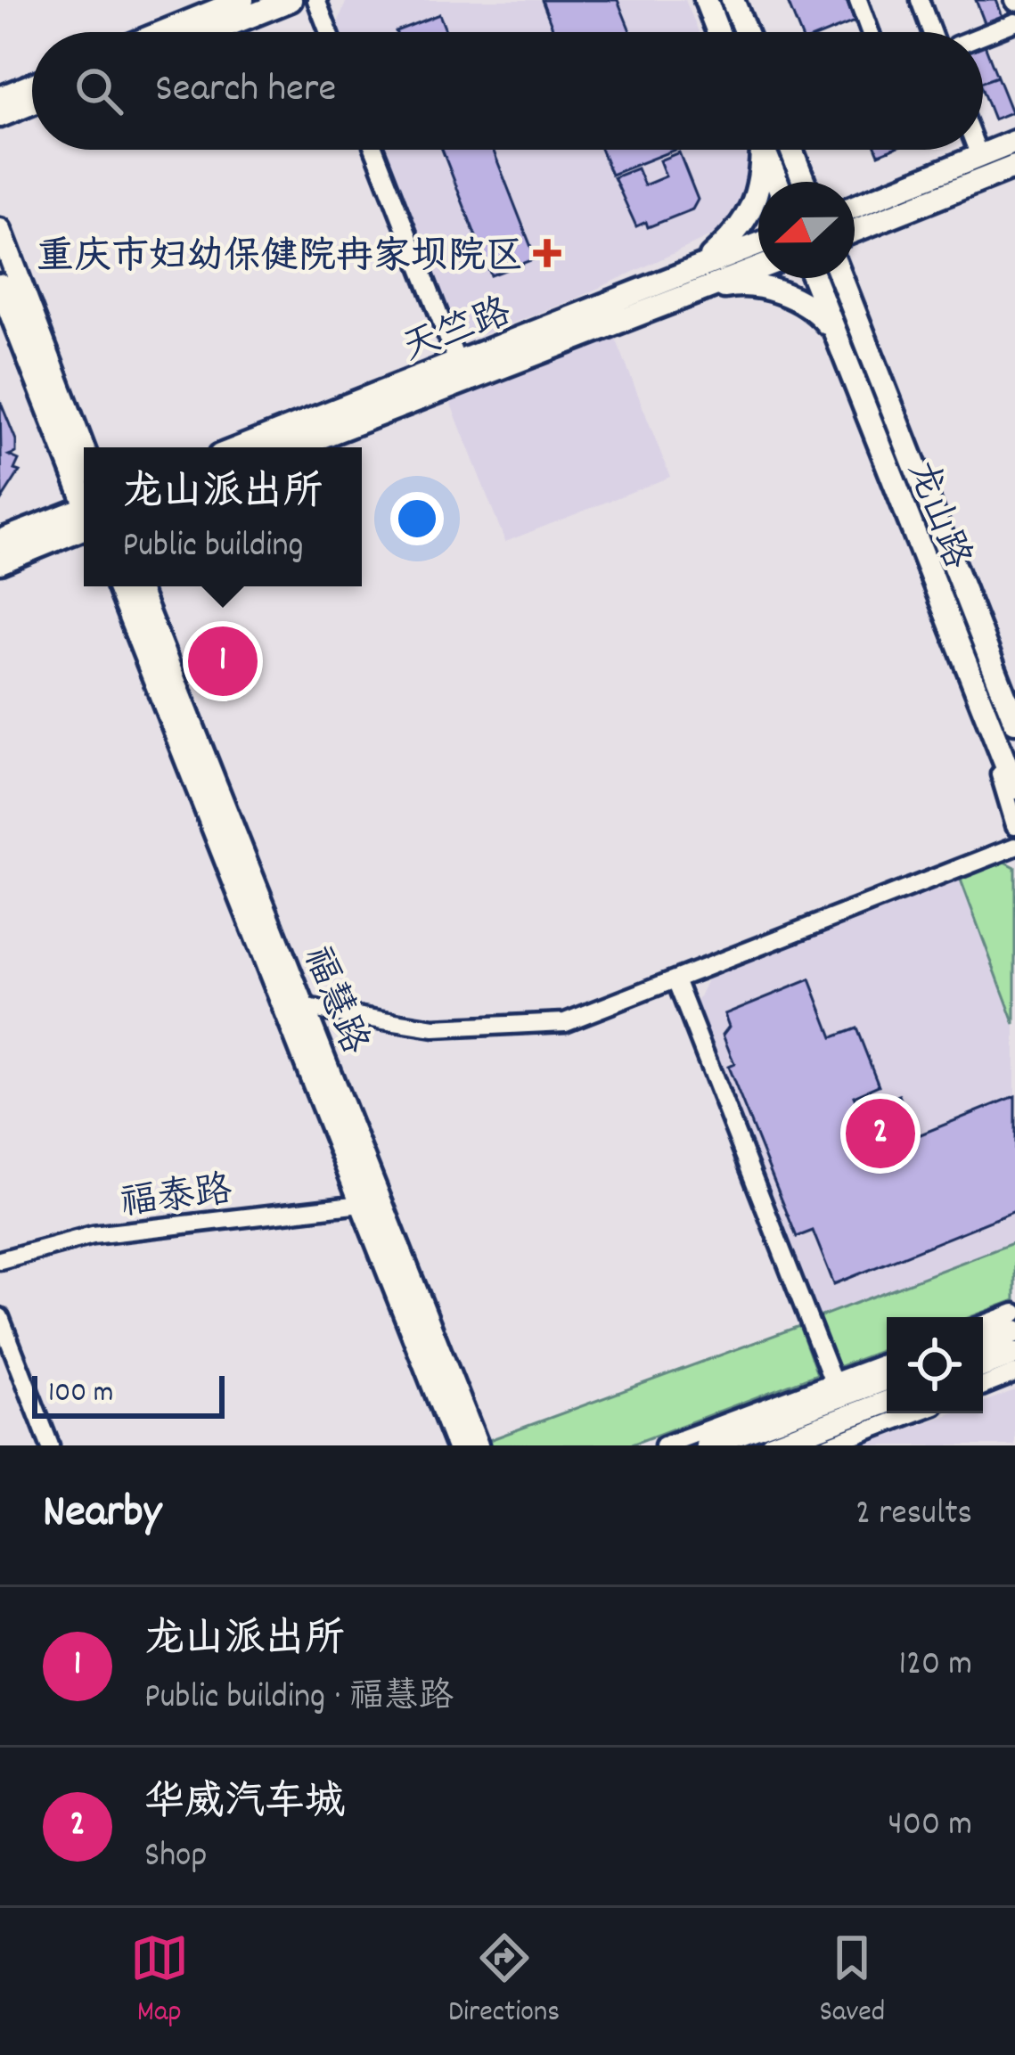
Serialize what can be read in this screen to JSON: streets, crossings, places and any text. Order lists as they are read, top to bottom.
{
  "streets": {
    "main road": ["天竺路", "龙山路", "福慧路"],
    "street": ["福泰路"]
  },
  "crossings": [
    ["福慧路", "福泰路"]
  ],
  "places": {
    "health": ["重庆市妇幼保健院冉家坝院区"]
  },
  "scale_bar": "100 m",
  "north": "left",
  "page": {
    "search": "Search here",
    "popup": ["龙山派出所", "Public building"],
    "pins": ["1", "2"],
    "scale": "100 m",
    "heading": ["Nearby", "2 results"],
    "list": [
      {
        "mark": "1",
        "name": "龙山派出所",
        "note": "Public building · 福慧路",
        "value": "120 m"
      },
      {
        "mark": "2",
        "name": "华威汽车城",
        "note": "Shop",
        "value": "400 m"
      }
    ],
    "nav": ["Map", "Directions", "Saved"]
  }
}
